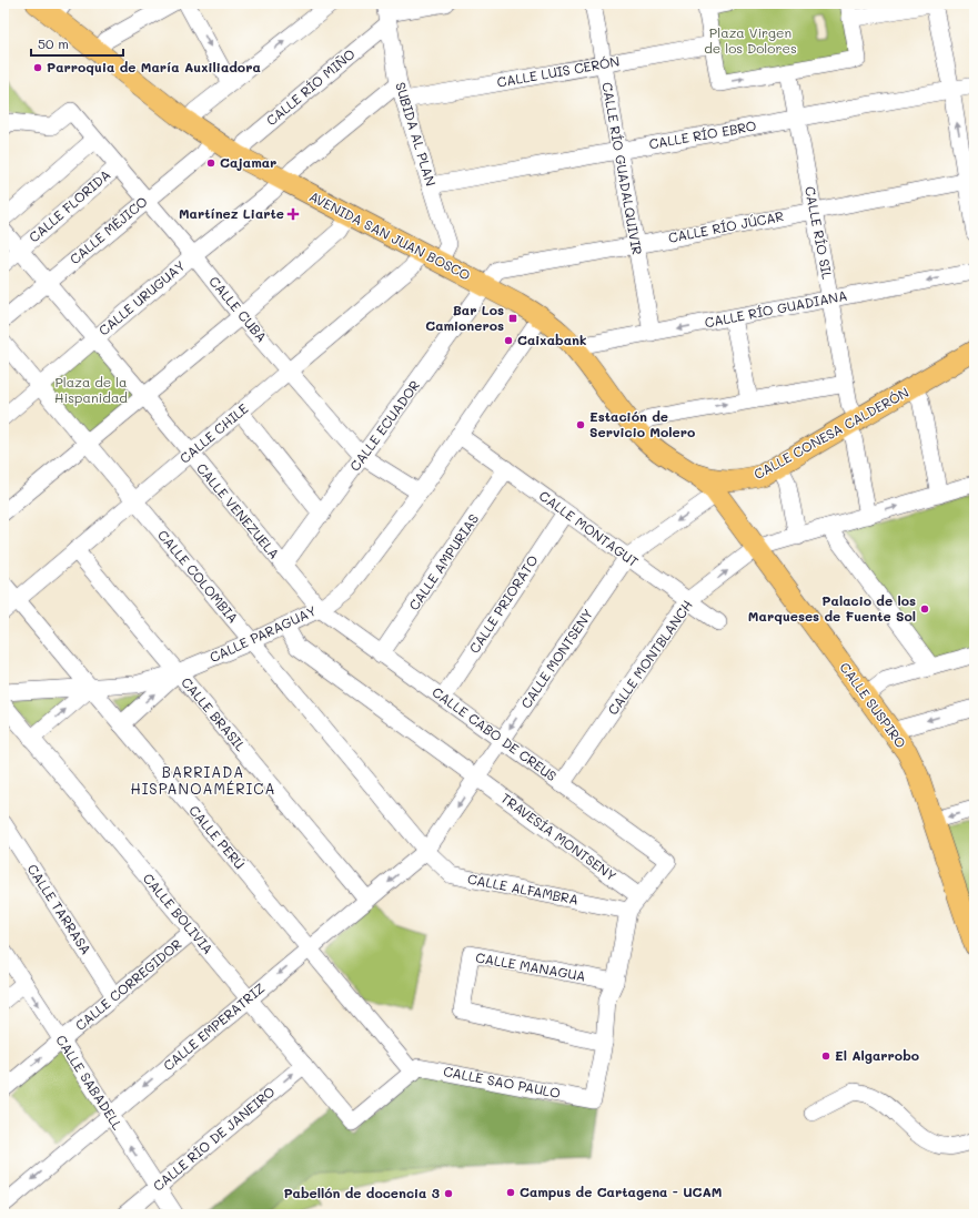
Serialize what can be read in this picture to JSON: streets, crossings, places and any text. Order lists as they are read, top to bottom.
{
  "streets": {
    "main road": ["AVENIDA SAN JUAN BOSCO", "CALLE CONESA CALDERÓN", "CALLE SUSPIRO"],
    "street": [
      "CALLE LUIS CERÓN",
      "CALLE RÍO MIÑO",
      "SUBIDA AL PLAN",
      "CALLE RÍO EBRO",
      "CALLE RÍO GUADALQUIVIR",
      "CALLE FLORIDA",
      "CALLE RÍO JÚCAR",
      "CALLE MÉJICO",
      "CALLE RÍO SIL",
      "CALLE URUGUAY",
      "CALLE CUBA",
      "CALLE RÍO GUADIANA",
      "CALLE ECUADOR",
      "CALLE CHILE",
      "CALLE VENEZUELA",
      "CALLE MONTAGUT",
      "CALLE AMPURIAS",
      "CALLE COLOMBIA",
      "CALLE PRIORATO",
      "CALLE PARAGUAY",
      "CALLE MONTBLANCH",
      "CALLE MONTSENY",
      "CALLE BRASIL",
      "CALLE CABO DE CREUS",
      "CALLE PERÚ",
      "TRAVESÍA MONTSENY",
      "CALLE ALFAMBRA",
      "CALLE TARRASA",
      "CALLE BOLIVIA",
      "CALLE MANAGUA",
      "CALLE CORREGIDOR",
      "CALLE EMPERATRIZ",
      "CALLE SABADELL",
      "CALLE SAO PAULO",
      "CALLE RÍO DE JANEIRO"
    ]
  },
  "crossings": [
    ["CALLE LUIS CERÓN", "SUBIDA AL PLAN"],
    ["CALLE LUIS CERÓN", "CALLE RÍO GUADALQUIVIR"],
    ["CALLE RÍO MIÑO", "SUBIDA AL PLAN"],
    ["CALLE RÍO MIÑO", "AVENIDA SAN JUAN BOSCO"],
    ["SUBIDA AL PLAN", "CALLE RÍO EBRO"],
    ["SUBIDA AL PLAN", "AVENIDA SAN JUAN BOSCO"],
    ["SUBIDA AL PLAN", "CALLE URUGUAY"],
    ["CALLE RÍO EBRO", "CALLE RÍO GUADALQUIVIR"],
    ["CALLE RÍO EBRO", "CALLE RÍO SIL"],
    ["CALLE RÍO GUADALQUIVIR", "CALLE RÍO JÚCAR"],
    ["CALLE RÍO GUADALQUIVIR", "CALLE RÍO GUADIANA"],
    ["CALLE FLORIDA", "CALLE CUBA"],
    ["CALLE FLORIDA", "CALLE VENEZUELA"],
    ["CALLE RÍO JÚCAR", "CALLE RÍO SIL"],
    ["CALLE RÍO JÚCAR", "AVENIDA SAN JUAN BOSCO"],
    ["CALLE RÍO JÚCAR", "CALLE ECUADOR"],
    ["CALLE MÉJICO", "AVENIDA SAN JUAN BOSCO"],
    ["CALLE MÉJICO", "CALLE CUBA"],
    ["CALLE MÉJICO", "CALLE VENEZUELA"],
    ["CALLE RÍO SIL", "CALLE RÍO GUADIANA"],
    ["CALLE RÍO SIL", "CALLE CONESA CALDERÓN"],
    ["AVENIDA SAN JUAN BOSCO", "CALLE URUGUAY"],
    ["AVENIDA SAN JUAN BOSCO", "CALLE RÍO GUADIANA"],
    ["AVENIDA SAN JUAN BOSCO", "CALLE ECUADOR"],
    ["AVENIDA SAN JUAN BOSCO", "CALLE CHILE"],
    ["AVENIDA SAN JUAN BOSCO", "CALLE CONESA CALDERÓN"],
    ["AVENIDA SAN JUAN BOSCO", "CALLE PARAGUAY"],
    ["CALLE URUGUAY", "CALLE CUBA"],
    ["CALLE URUGUAY", "CALLE VENEZUELA"],
    ["CALLE URUGUAY", "CALLE COLOMBIA"],
    ["CALLE CUBA", "CALLE ECUADOR"],
    ["CALLE CUBA", "CALLE CHILE"],
    ["CALLE CUBA", "CALLE PARAGUAY"],
    ["CALLE ECUADOR", "CALLE VENEZUELA"],
    ["CALLE CHILE", "CALLE VENEZUELA"],
    ["CALLE CHILE", "CALLE COLOMBIA"],
    ["CALLE CHILE", "CALLE BRASIL"],
    ["CALLE CHILE", "CALLE PERÚ"],
    ["CALLE CONESA CALDERÓN", "CALLE MONTSENY"],
    ["CALLE CONESA CALDERÓN", "CALLE SUSPIRO"],
    ["CALLE VENEZUELA", "CALLE PARAGUAY"],
    ["CALLE VENEZUELA", "CALLE CABO DE CREUS"],
    ["CALLE MONTAGUT", "CALLE AMPURIAS"],
    ["CALLE MONTAGUT", "CALLE PRIORATO"],
    ["CALLE MONTAGUT", "CALLE PARAGUAY"],
    ["CALLE MONTAGUT", "CALLE MONTBLANCH"],
    ["CALLE MONTAGUT", "CALLE MONTSENY"],
    ["CALLE AMPURIAS", "CALLE CABO DE CREUS"],
    ["CALLE COLOMBIA", "CALLE PARAGUAY"],
    ["CALLE COLOMBIA", "CALLE MONTSENY"],
    ["CALLE COLOMBIA", "CALLE ALFAMBRA"],
    ["CALLE COLOMBIA", "CALLE EMPERATRIZ"],
    ["CALLE PRIORATO", "CALLE CABO DE CREUS"],
    ["CALLE PARAGUAY", "CALLE BRASIL"],
    ["CALLE PARAGUAY", "CALLE CABO DE CREUS"],
    ["CALLE PARAGUAY", "CALLE PERÚ"],
    ["CALLE PARAGUAY", "TRAVESÍA MONTSENY"],
    ["CALLE MONTBLANCH", "CALLE SUSPIRO"],
    ["CALLE MONTBLANCH", "CALLE CABO DE CREUS"],
    ["CALLE MONTSENY", "CALLE SUSPIRO"],
    ["CALLE MONTSENY", "CALLE CABO DE CREUS"],
    ["CALLE MONTSENY", "TRAVESÍA MONTSENY"],
    ["CALLE MONTSENY", "CALLE ALFAMBRA"],
    ["CALLE MONTSENY", "CALLE EMPERATRIZ"],
    ["CALLE BRASIL", "CALLE EMPERATRIZ"],
    ["CALLE CABO DE CREUS", "TRAVESÍA MONTSENY"],
    ["CALLE PERÚ", "CALLE BOLIVIA"],
    ["CALLE PERÚ", "CALLE EMPERATRIZ"],
    ["CALLE PERÚ", "CALLE SAO PAULO"],
    ["CALLE ALFAMBRA", "CALLE EMPERATRIZ"],
    ["CALLE TARRASA", "CALLE CORREGIDOR"],
    ["CALLE BOLIVIA", "CALLE CORREGIDOR"],
    ["CALLE BOLIVIA", "CALLE EMPERATRIZ"],
    ["CALLE BOLIVIA", "CALLE SAO PAULO"],
    ["CALLE BOLIVIA", "CALLE RÍO DE JANEIRO"],
    ["CALLE MANAGUA", "CALLE SAO PAULO"],
    ["CALLE CORREGIDOR", "CALLE SABADELL"],
    ["CALLE EMPERATRIZ", "CALLE SABADELL"],
    ["CALLE SABADELL", "CALLE RÍO DE JANEIRO"]
  ],
  "one_way": ["CALLE MONTSENY", "CALLE EMPERATRIZ", "CALLE RÍO DE JANEIRO"],
  "districts": ["BARRIADA HISPANOAMÉRICA"],
  "parks": ["Plaza Virgen de los Dolores", "Plaza de la Hispanidad"],
  "places": {
    "other": [
      "Parroquia de María Auxiliadora",
      "Cajamar",
      "Caixabank",
      "Estación de Servicio Molero",
      "Palacio de los Marqueses de Fuente Sol",
      "El Algarrobo",
      "Campus de Cartagena - UCAM",
      "Pabellón de docencia 3"
    ],
    "health": ["Martínez Liarte"],
    "transit": ["Bar Los Camioneros"]
  },
  "scale_bar": "50 m"
}
